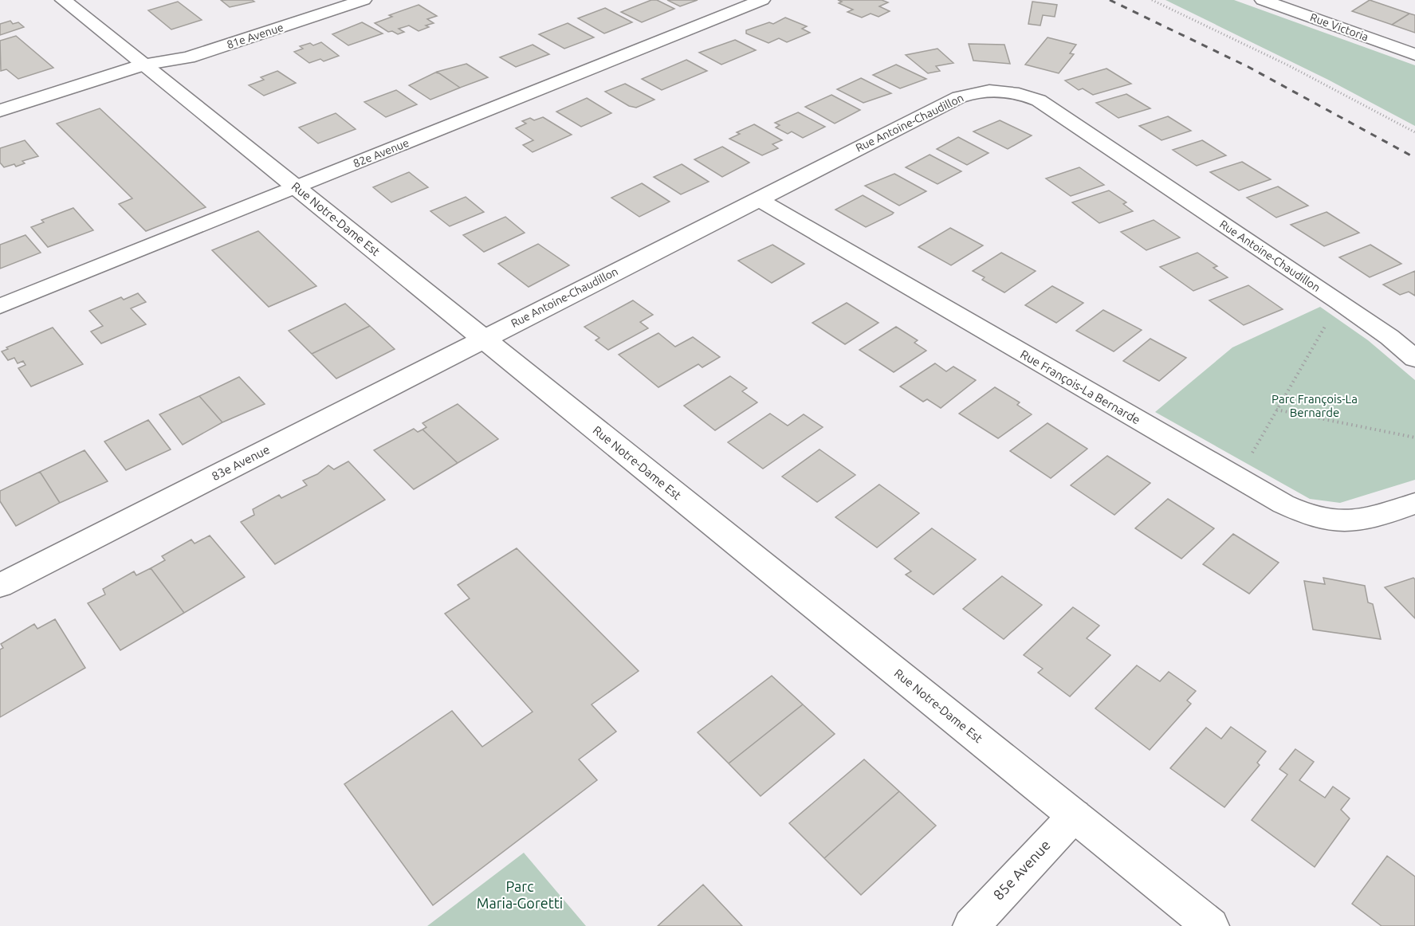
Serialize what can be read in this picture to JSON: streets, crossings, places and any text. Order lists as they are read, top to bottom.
{
  "streets": {
    "street": [
      "Rue Victoria",
      "81e Avenue",
      "Rue Antoine-Chaudillon",
      "82e Avenue",
      "Rue Notre-Dame Est",
      "Rue François-La Bernarde",
      "83e Avenue",
      "85e Avenue"
    ]
  },
  "crossings": [
    ["81e Avenue", "Rue Notre-Dame Est"],
    ["Rue Antoine-Chaudillon", "Rue Notre-Dame Est"],
    ["Rue Antoine-Chaudillon", "Rue François-La Bernarde"],
    ["Rue Antoine-Chaudillon", "83e Avenue"],
    ["82e Avenue", "Rue Notre-Dame Est"],
    ["Rue Notre-Dame Est", "83e Avenue"],
    ["Rue Notre-Dame Est", "85e Avenue"]
  ],
  "parks": ["Parc François-La Bernarde", "Parc Maria-Goretti"]
}
